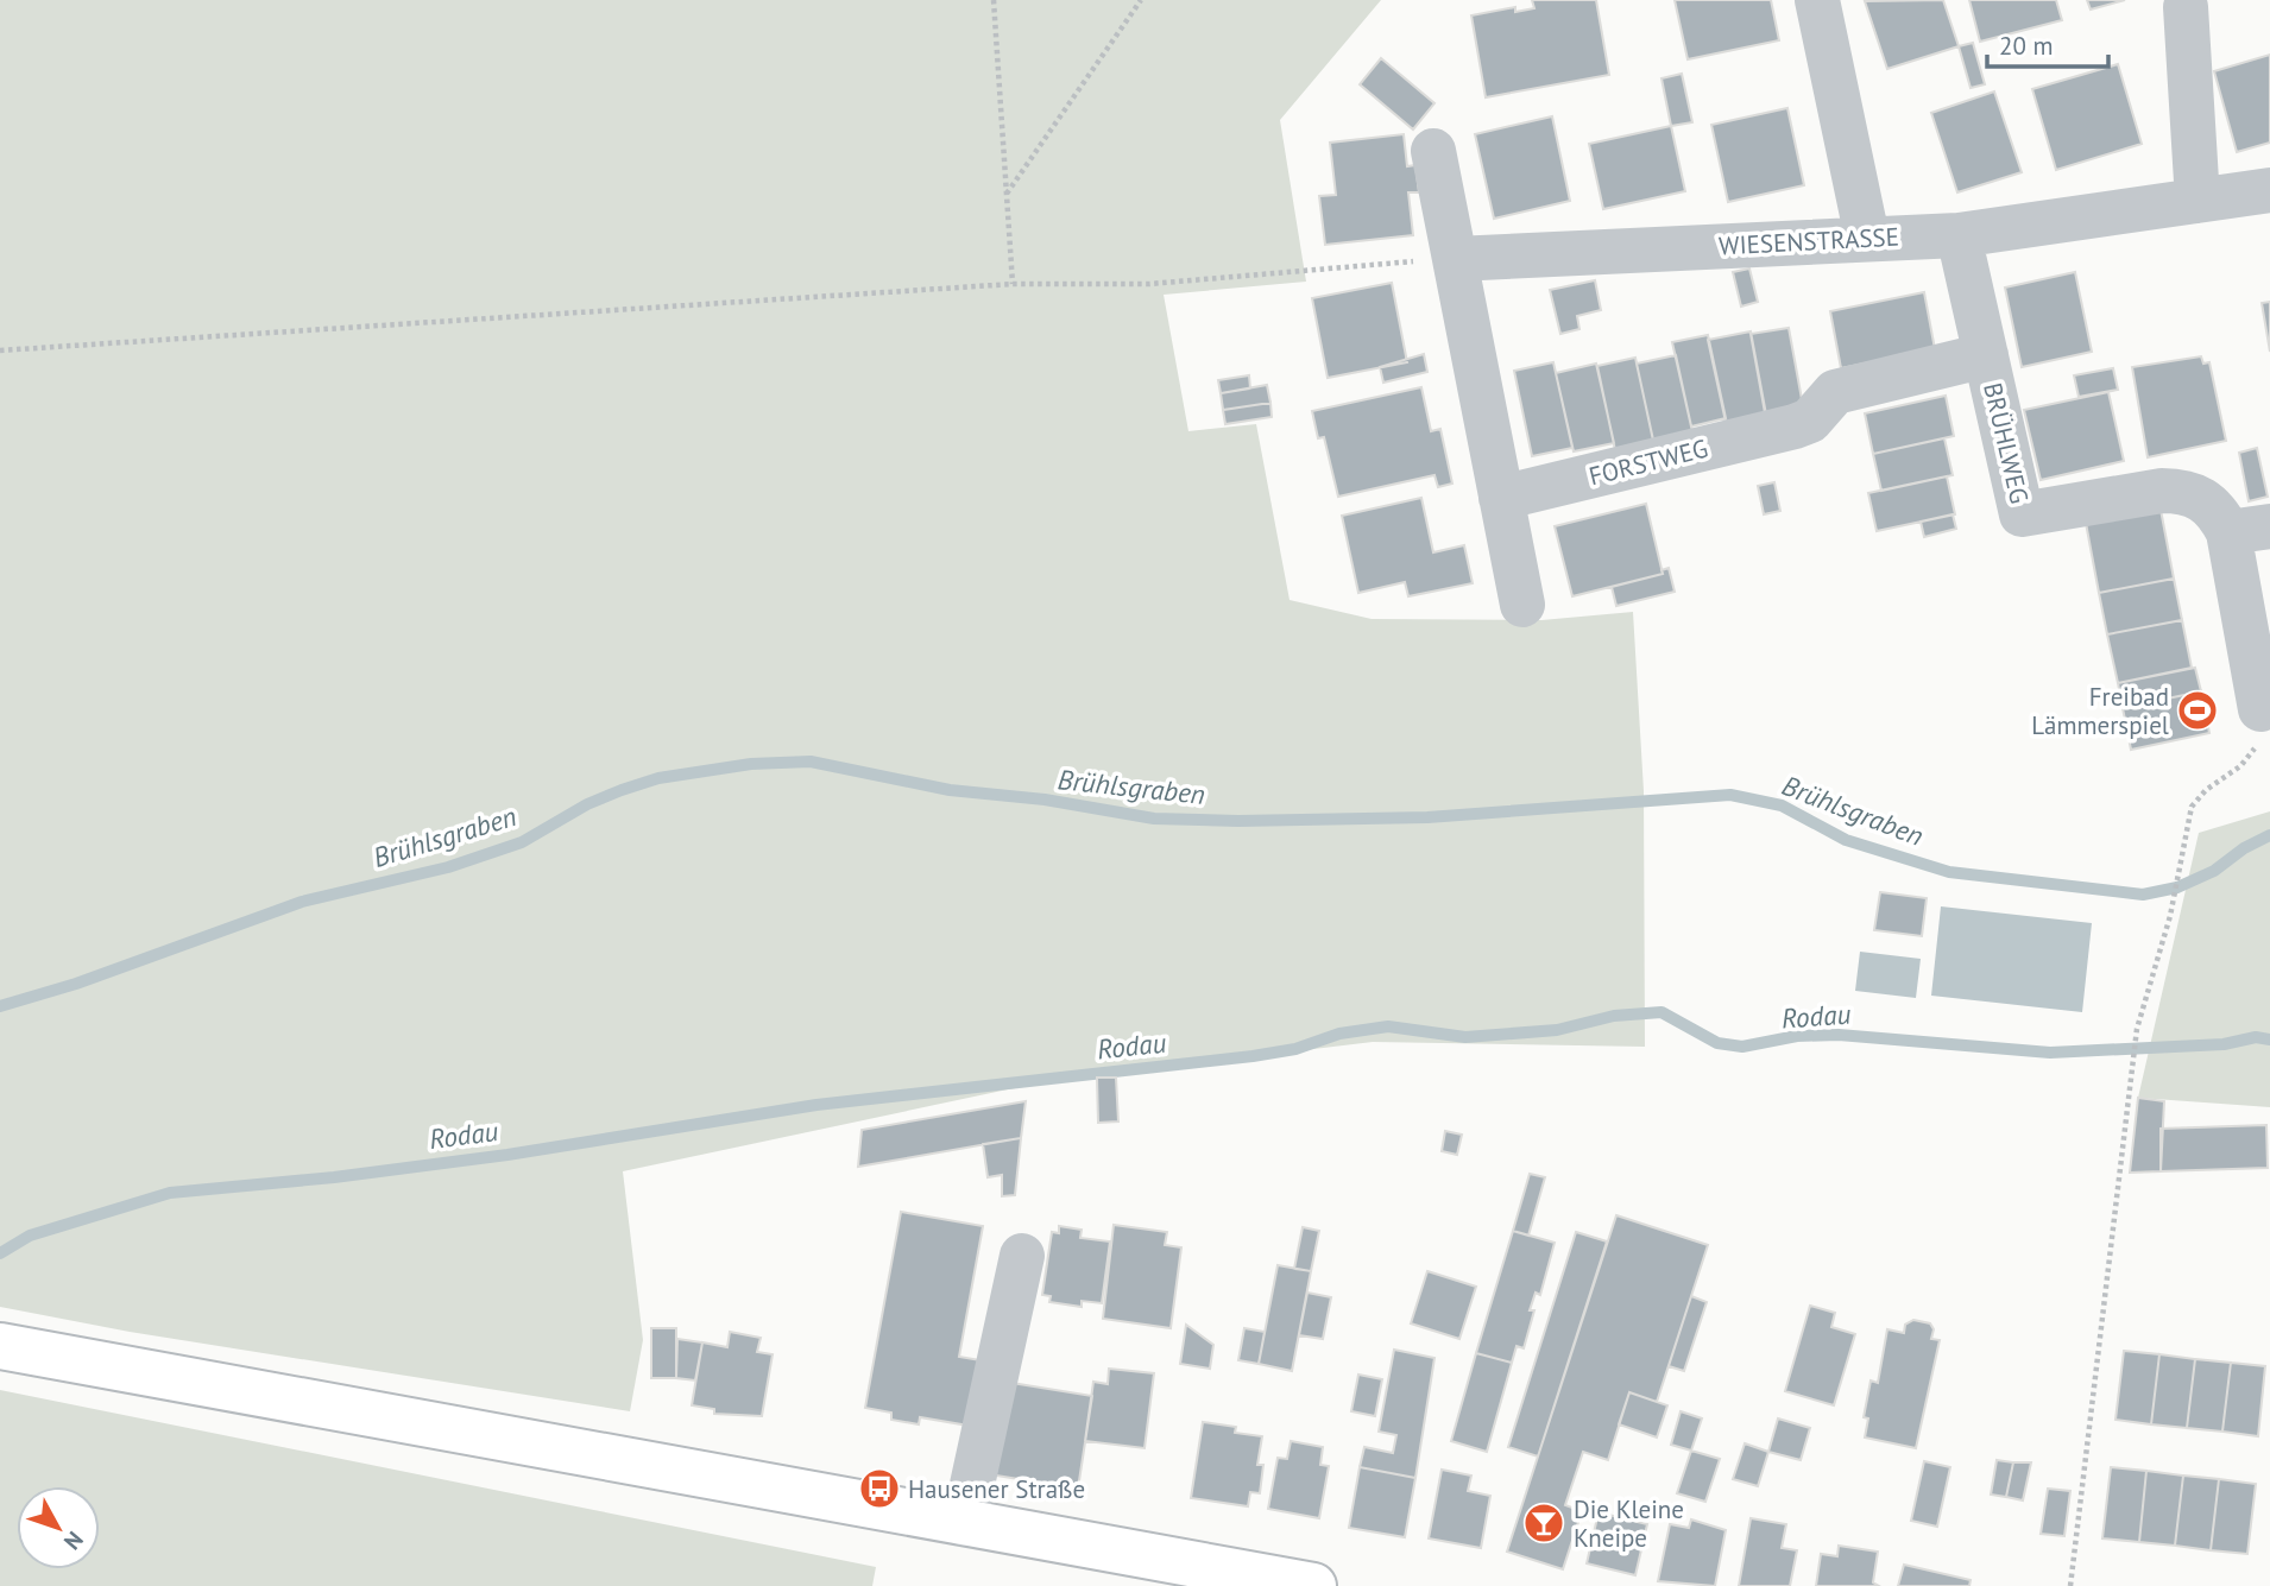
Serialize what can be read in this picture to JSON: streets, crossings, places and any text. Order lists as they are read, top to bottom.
{
  "streets": {
    "street": ["WIESENSTRASSE", "BRÜHLWEG", "FORSTWEG"]
  },
  "crossings": [
    ["WIESENSTRASSE", "BRÜHLWEG"],
    ["BRÜHLWEG", "FORSTWEG"]
  ],
  "water": ["Brühlsgraben", "Rodau"],
  "places": {
    "sports": ["Freibad Lämmerspiel"],
    "bus stop": ["Hausener Straße"],
    "bar": ["Die Kleine Kneipe"]
  },
  "scale_bar": "20 m",
  "north": "bottom right"
}
